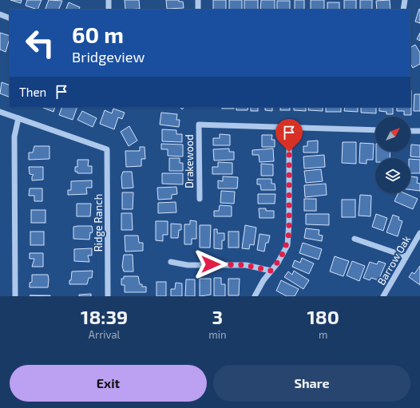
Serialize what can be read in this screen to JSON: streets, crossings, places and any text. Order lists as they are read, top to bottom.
{
  "streets": {
    "street": ["Drakewood", "Ridge Ranch", "Barrow Oak"]
  },
  "north": "top right",
  "page": {
    "turn": ["60 m", "Bridgeview"],
    "then": "Then",
    "eta": [
      "18:39",
      "Arrival",
      "3",
      "min",
      "180",
      "m"
    ],
    "buttons": ["Exit", "Share"]
  }
}
